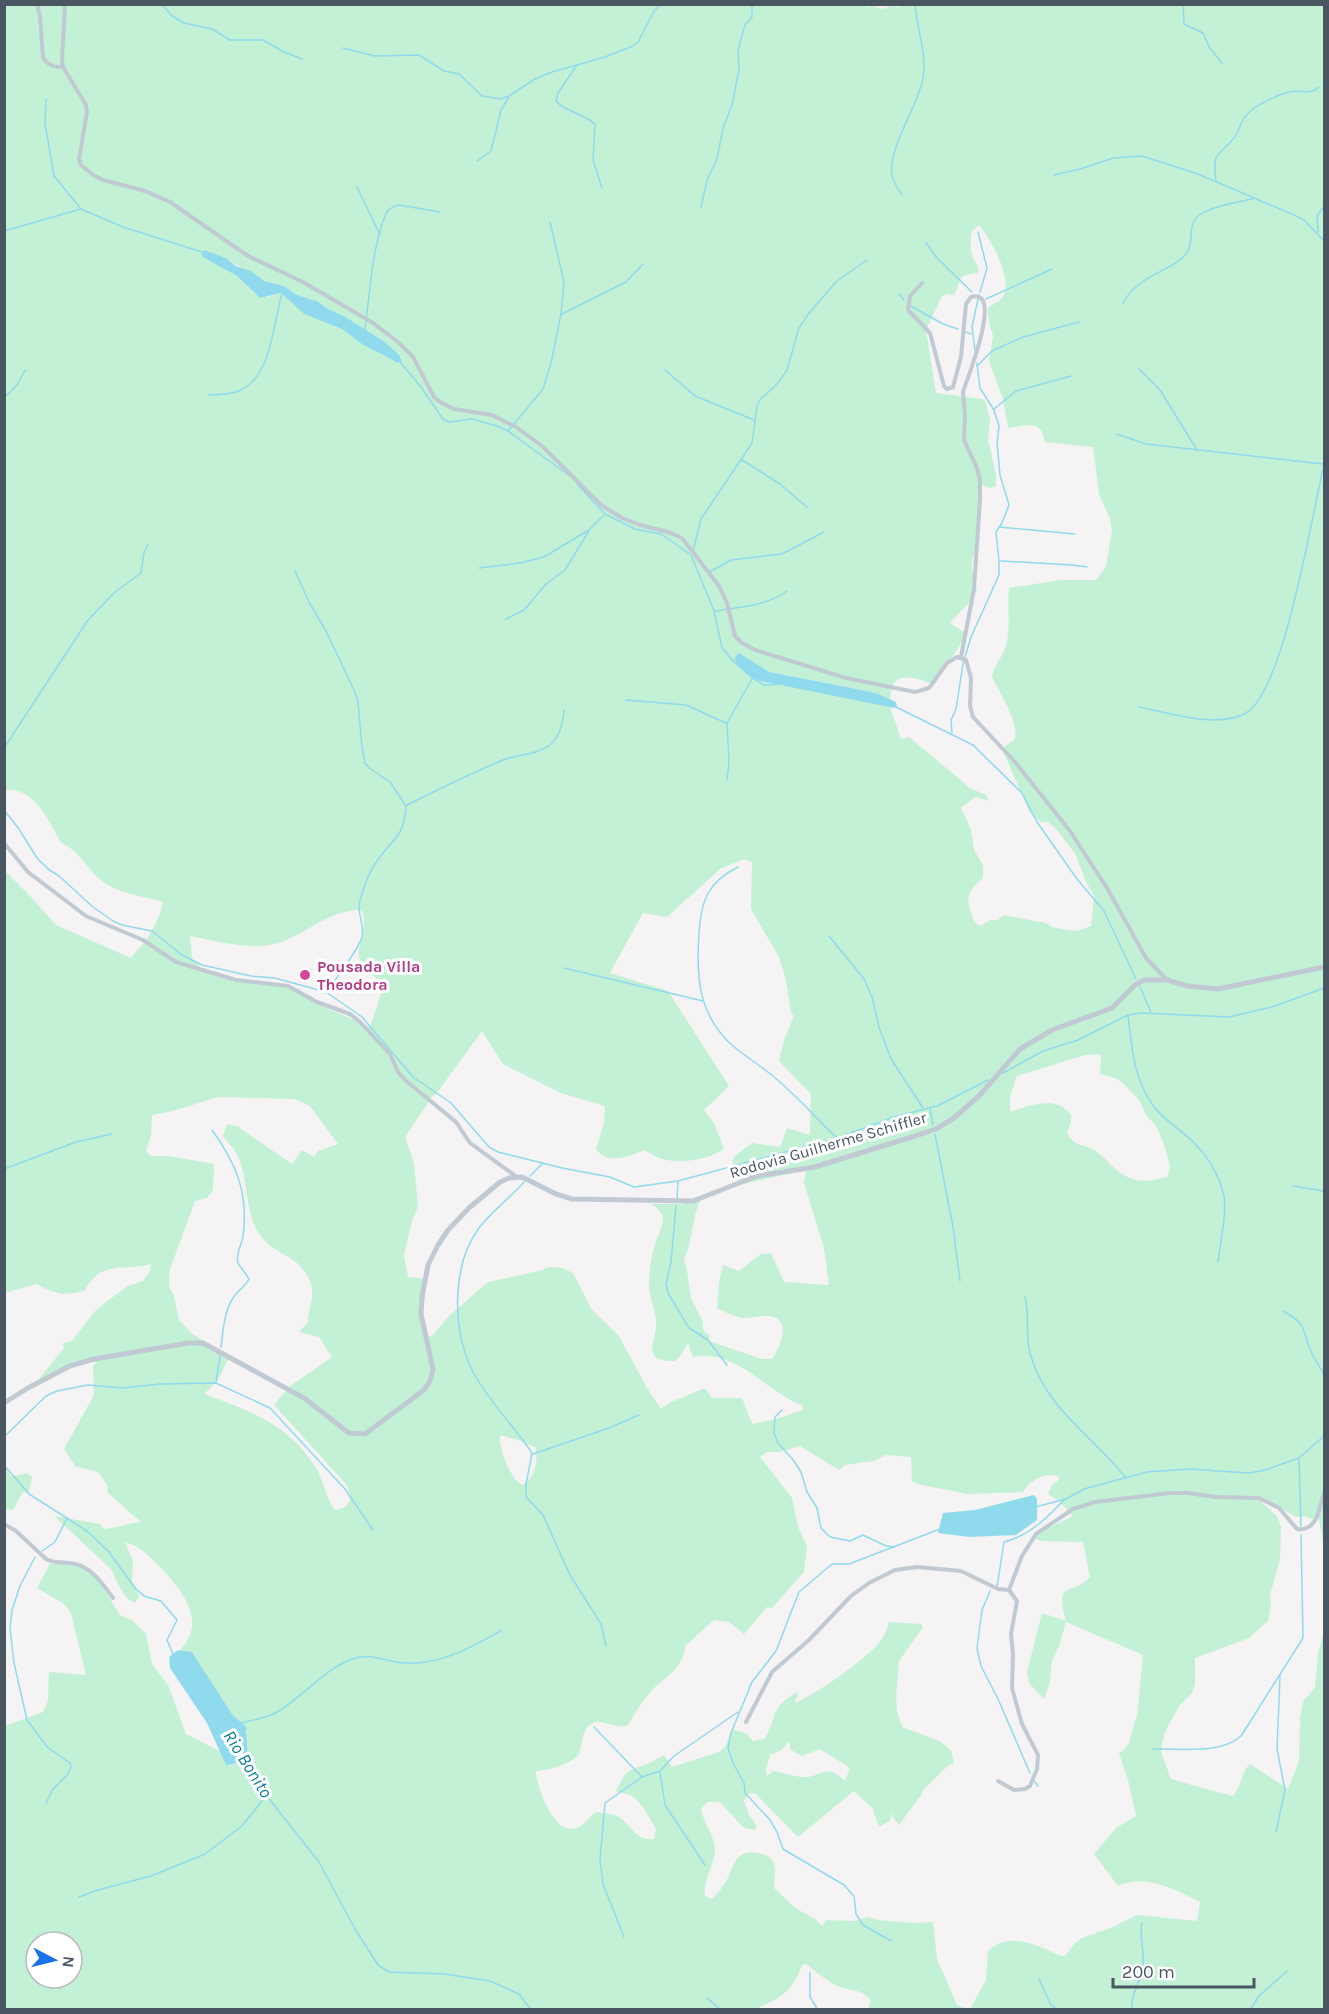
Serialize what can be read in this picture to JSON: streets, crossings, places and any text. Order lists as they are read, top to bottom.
{
  "streets": {
    "street": ["Rodovia Guilherme Schiffler"]
  },
  "water": ["Rio Bonito"],
  "places": ["Pousada Villa Theodora"],
  "scale_bar": "200 m",
  "north": "right"
}
